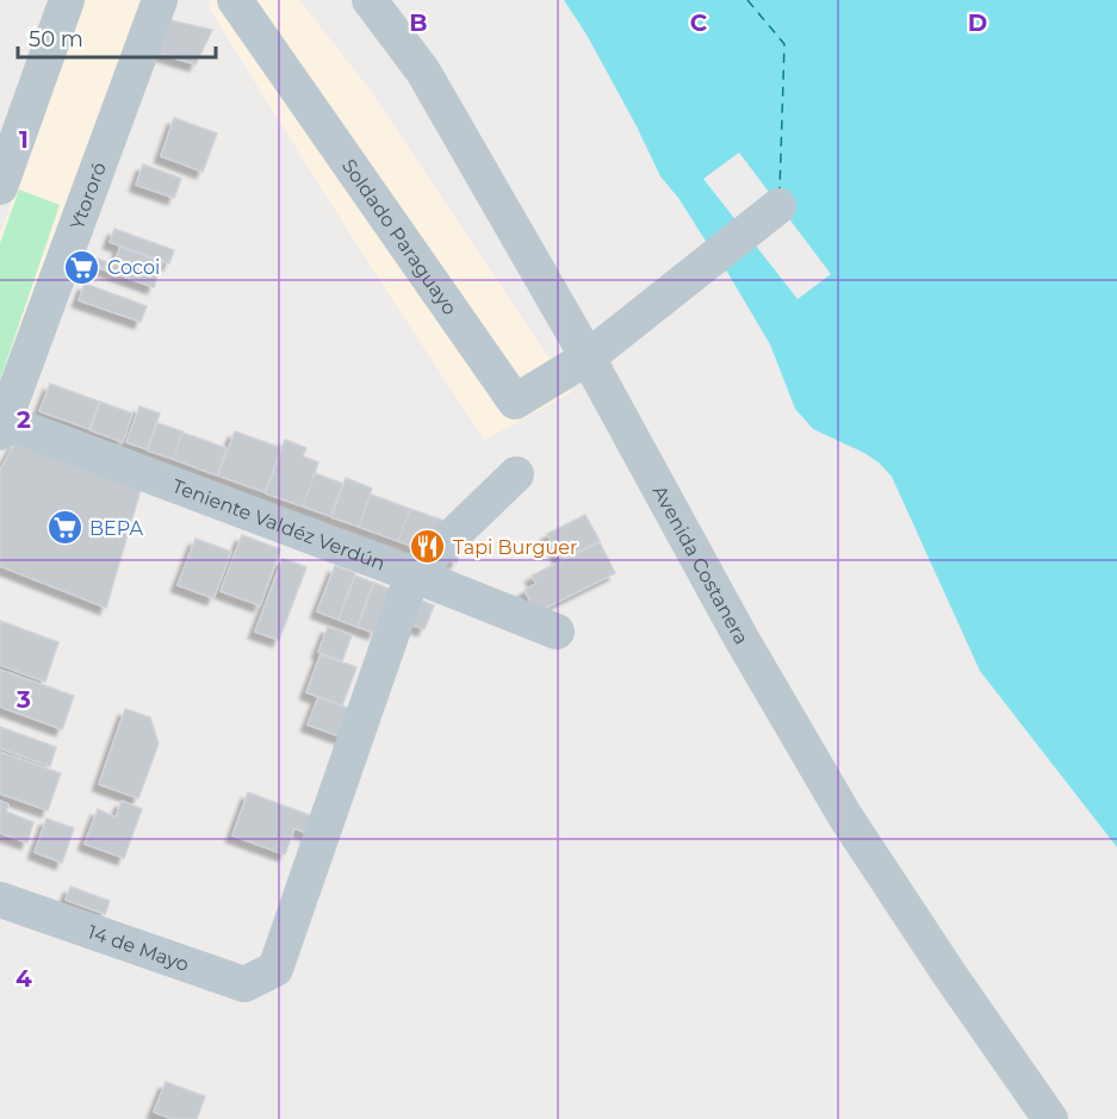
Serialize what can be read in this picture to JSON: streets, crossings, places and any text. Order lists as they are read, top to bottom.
{
  "streets": {
    "street": [
      "Ytororó",
      "Soldado Paraguayo",
      "Teniente Valdéz Verdún",
      "Avenida Costanera",
      "14 de Mayo"
    ]
  },
  "crossings": [
    ["Ytororó", "Teniente Valdéz Verdún"],
    ["Soldado Paraguayo", "Avenida Costanera"],
    ["Teniente Valdéz Verdún", "14 de Mayo"]
  ],
  "places": {
    "supermarket": ["Cocoi", "BEPA"],
    "restaurant": ["Tapi Burguer"]
  },
  "scale_bar": "50 m",
  "grid": {
    "columns": ["B", "C", "D"],
    "rows": [
      "1",
      "2",
      "3",
      "4"
    ]
  }
}
